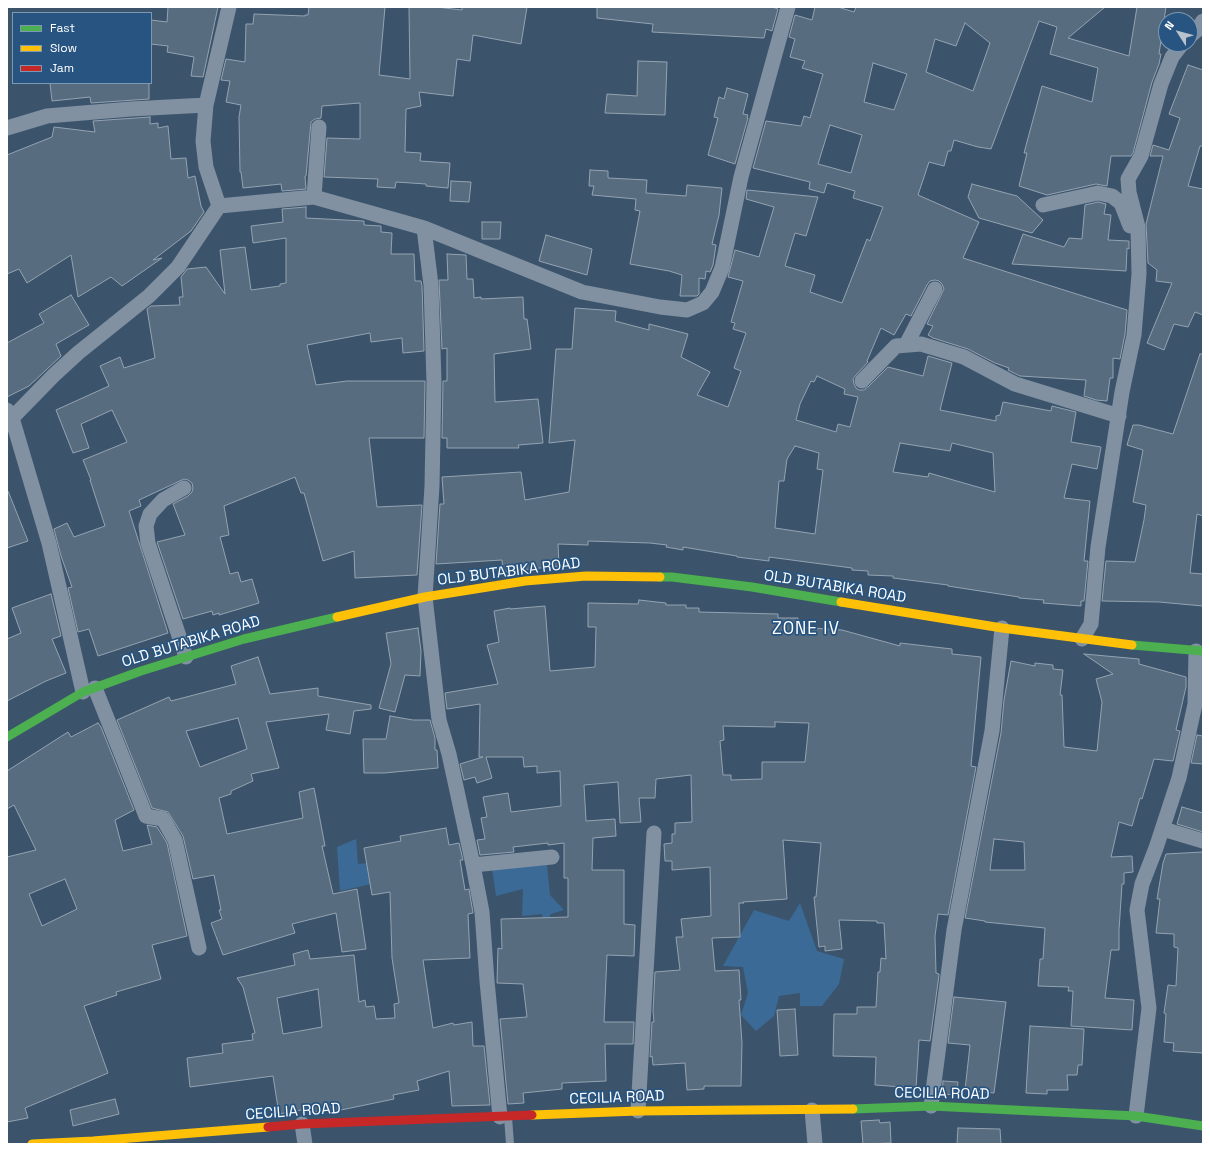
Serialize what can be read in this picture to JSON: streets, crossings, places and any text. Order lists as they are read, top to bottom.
{
  "streets": {
    "main road": ["OLD BUTABIKA ROAD", "CECILIA ROAD"]
  },
  "districts": ["ZONE IV"],
  "legend": ["Fast", "Slow", "Jam"],
  "north": "top left"
}
